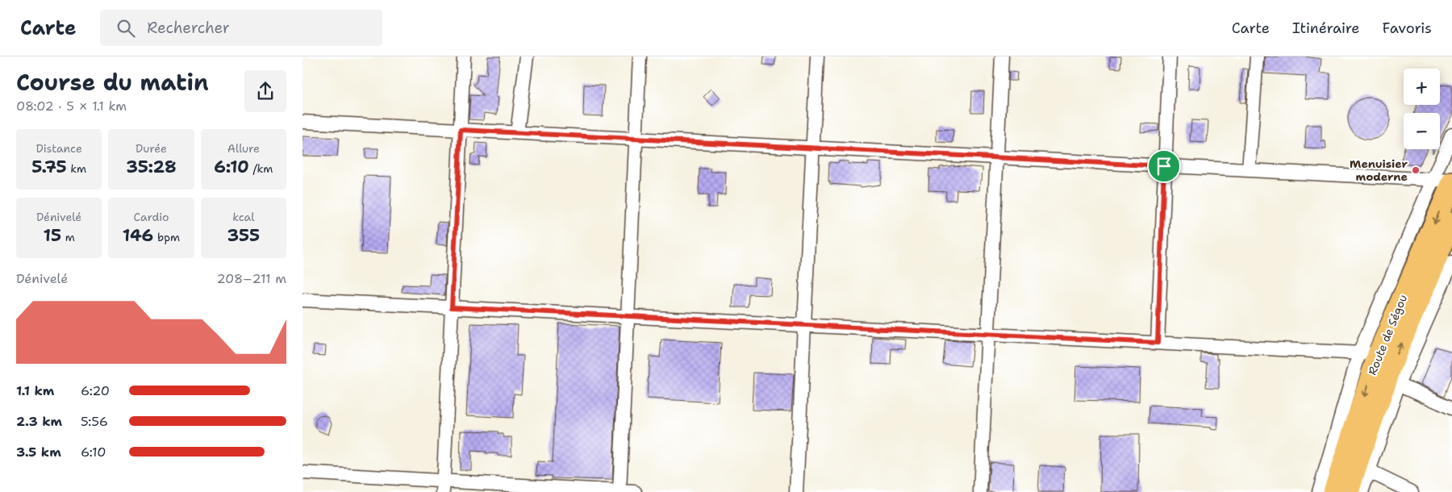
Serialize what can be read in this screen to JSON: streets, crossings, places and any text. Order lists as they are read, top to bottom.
{
  "streets": {
    "highway": ["Route de Ségou"]
  },
  "places": ["Menuisier moderne"],
  "page": {
    "header": "Carte",
    "search": "Rechercher",
    "nav": ["Carte", "Itinéraire", "Favoris"],
    "heading": ["Course du matin", "08:02 · 5 × 1.1 km"],
    "map_buttons": ["+", "−"],
    "stats": [
      ["Distance", "5.75 km"],
      ["Durée", "35:28"],
      ["Allure", "6:10 /km"],
      ["Dénivelé", "15 m"],
      ["Cardio", "146 bpm"],
      ["kcal", "355"]
    ],
    "chart": ["Dénivelé", "208–211 m"],
    "list": [
      {
        "name": "1.1 km",
        "note": "6:20"
      },
      {
        "name": "2.3 km",
        "note": "5:56"
      },
      {
        "name": "3.5 km",
        "note": "6:10"
      }
    ]
  }
}
